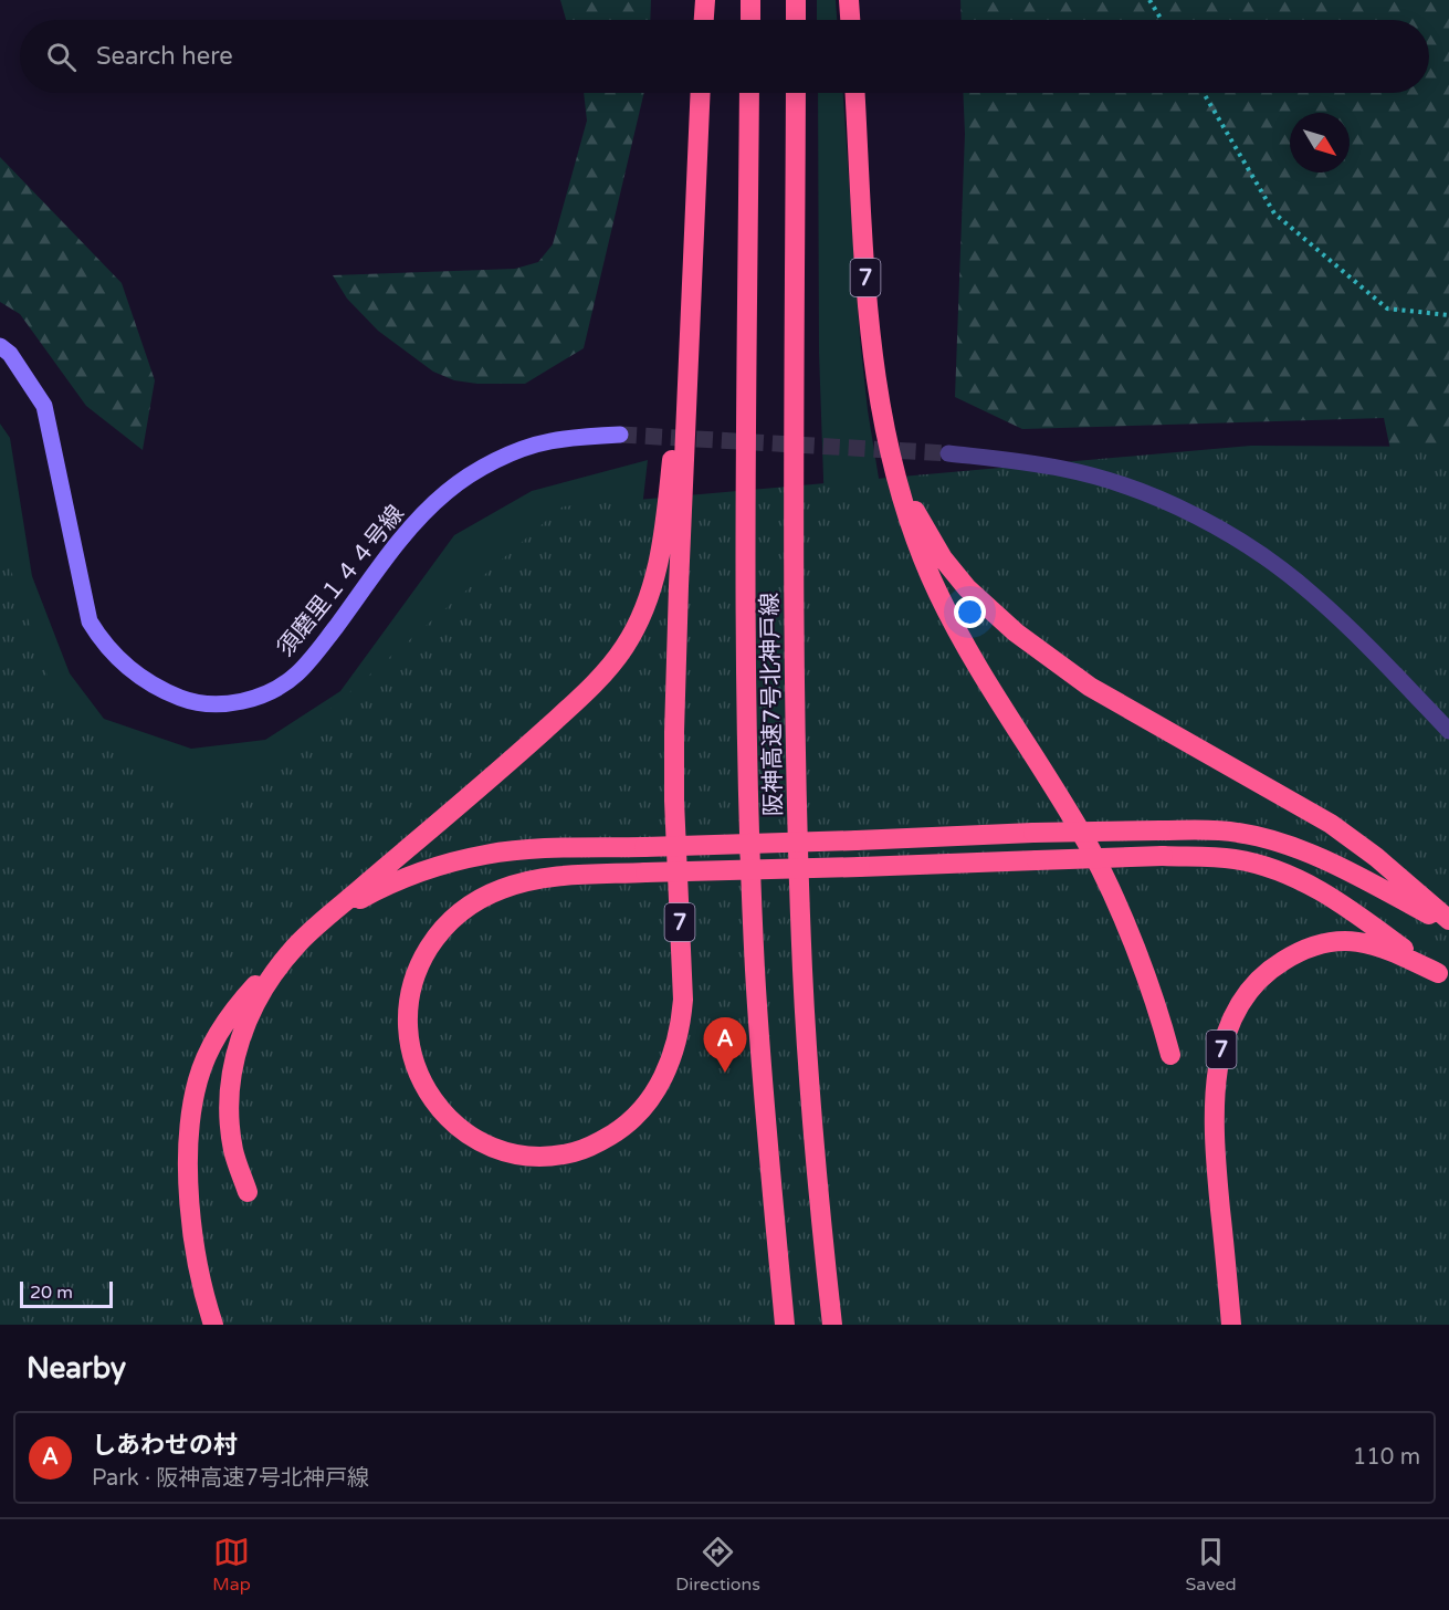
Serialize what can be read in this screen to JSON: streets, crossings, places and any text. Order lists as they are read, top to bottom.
{
  "streets": {
    "highway": ["7", "阪神高速7号北神戸線"],
    "street": ["須磨里１４４号線"]
  },
  "scale_bar": "20 m",
  "north": "bottom right",
  "page": {
    "search": "Search here",
    "pins": "A",
    "scale": "20 m",
    "heading": "Nearby",
    "list": [
      {
        "mark": "A",
        "name": "しあわせの村",
        "note": "Park · 阪神高速7号北神戸線",
        "value": "110 m"
      }
    ],
    "nav": ["Map", "Directions", "Saved"]
  }
}
